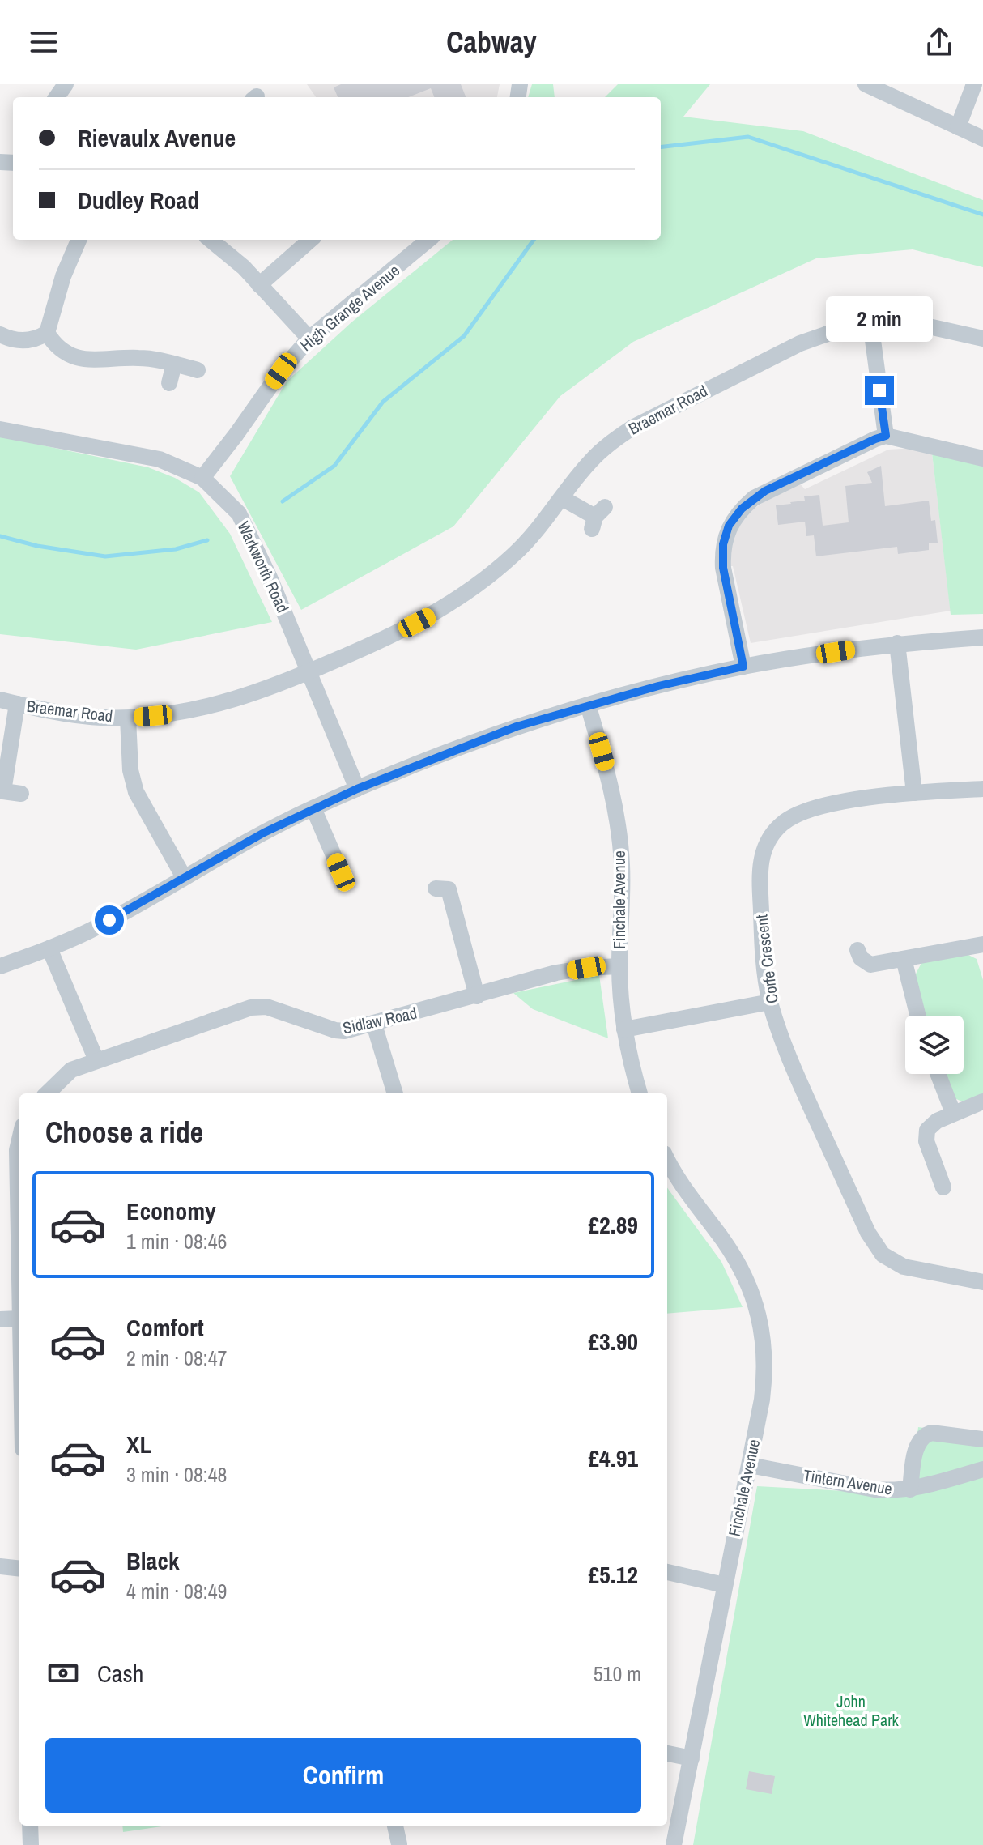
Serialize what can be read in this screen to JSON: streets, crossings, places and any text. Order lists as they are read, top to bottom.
{
  "streets": {
    "street": [
      "High Grange Avenue",
      "Braemar Road",
      "Warkworth Road",
      "Finchale Avenue",
      "Corfe Crescent",
      "Sidlaw Road",
      "Tintern Avenue"
    ]
  },
  "crossings": [
    ["High Grange Avenue", "Warkworth Road"],
    ["Braemar Road", "Warkworth Road"],
    ["Finchale Avenue", "Sidlaw Road"],
    ["Finchale Avenue", "Tintern Avenue"]
  ],
  "parks": ["John Whitehead Park"],
  "page": {
    "header": "Cabway",
    "banner": ["Rievaulx Avenue", "Dudley Road"],
    "bubble": "2 min",
    "heading": "Choose a ride",
    "list": [
      {
        "name": "Economy",
        "note": "1 min · 08:46",
        "value": "£2.89"
      },
      {
        "name": "Comfort",
        "note": "2 min · 08:47",
        "value": "£3.90"
      },
      {
        "name": "XL",
        "note": "3 min · 08:48",
        "value": "£4.91"
      },
      {
        "name": "Black",
        "note": "4 min · 08:49",
        "value": "£5.12"
      }
    ],
    "pay": ["Cash", "510 m"],
    "buttons": "Confirm"
  }
}
